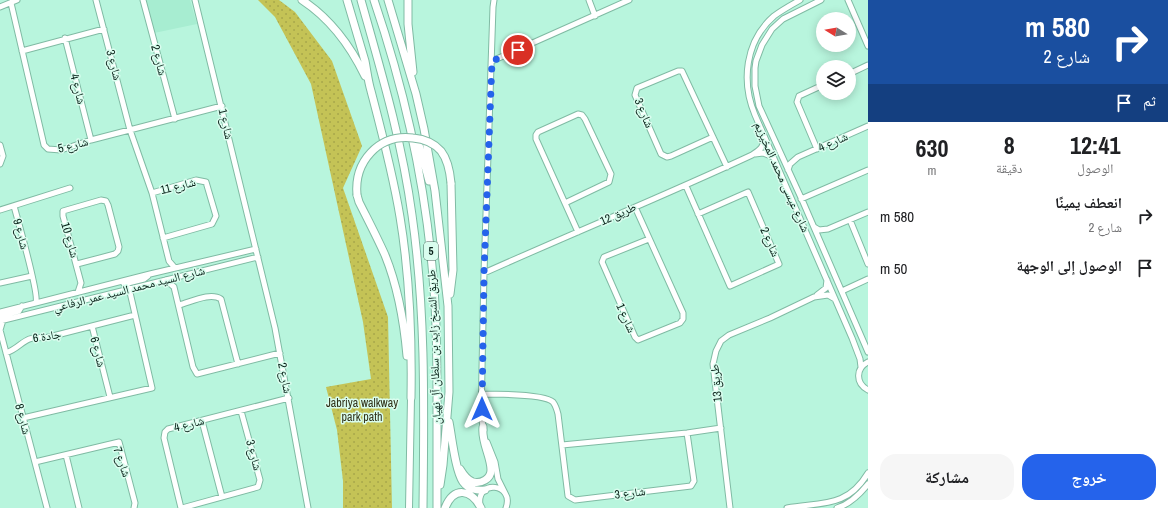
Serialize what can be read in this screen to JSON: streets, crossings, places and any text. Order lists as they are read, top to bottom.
{
  "streets": {
    "highway": ["5", "طريق الشيخ زايد بن سلطان آل نهيان"],
    "street": [
      "شارع 2",
      "شارع 3",
      "شارع 4",
      "شارع 1",
      "شارع 5",
      "شارع عيسى محمد المخيزيم",
      "شارع 11",
      "طريق 12",
      "شارع 9",
      "شارع 10",
      "شارع السيد محمد السيد عمر الرفاعي",
      "جادة 6",
      "شارع 6",
      "طريق 13",
      "شارع 8",
      "شارع 7"
    ]
  },
  "crossings": [
    ["شارع 2", "شارع 4"],
    ["شارع 2", "شارع 1"],
    ["شارع 2", "شارع 5"],
    ["شارع 2", "طريق 12"],
    ["شارع 2", "شارع السيد محمد السيد عمر الرفاعي"],
    ["شارع 3", "شارع 4"],
    ["شارع 3", "شارع 5"],
    ["شارع 3", "شارع 11"],
    ["شارع 3", "طريق 12"],
    ["شارع 4", "شارع 5"],
    ["شارع 4", "شارع عيسى محمد المخيزيم"],
    ["شارع 1", "شارع 5"],
    ["شارع 1", "طريق 12"],
    ["شارع 1", "شارع السيد محمد السيد عمر الرفاعي"],
    ["شارع 5", "شارع 11"],
    ["شارع عيسى محمد المخيزيم", "طريق 12"],
    ["شارع عيسى محمد المخيزيم", "طريق 13"],
    ["شارع 11", "شارع السيد محمد السيد عمر الرفاعي"],
    ["شارع 9", "شارع السيد محمد السيد عمر الرفاعي"],
    ["شارع السيد محمد السيد عمر الرفاعي", "شارع 8"],
    ["جادة 6", "شارع 6"],
    ["جادة 6", "شارع 8"],
    ["شارع 8", "شارع 7"]
  ],
  "parks": ["Jabriya walkway park path"],
  "north": "left",
  "page": {
    "turn": ["580 m", "شارع 2"],
    "then": "ثم",
    "eta": [
      "12:41",
      "الوصول",
      "8",
      "دقيقة",
      "630",
      "m"
    ],
    "list": [
      {
        "name": "انعطف يمينًا",
        "note": "شارع 2",
        "value": "580 m"
      },
      {
        "name": "الوصول إلى الوجهة",
        "value": "50 m"
      }
    ],
    "buttons": ["خروج", "مشاركة"]
  }
}
